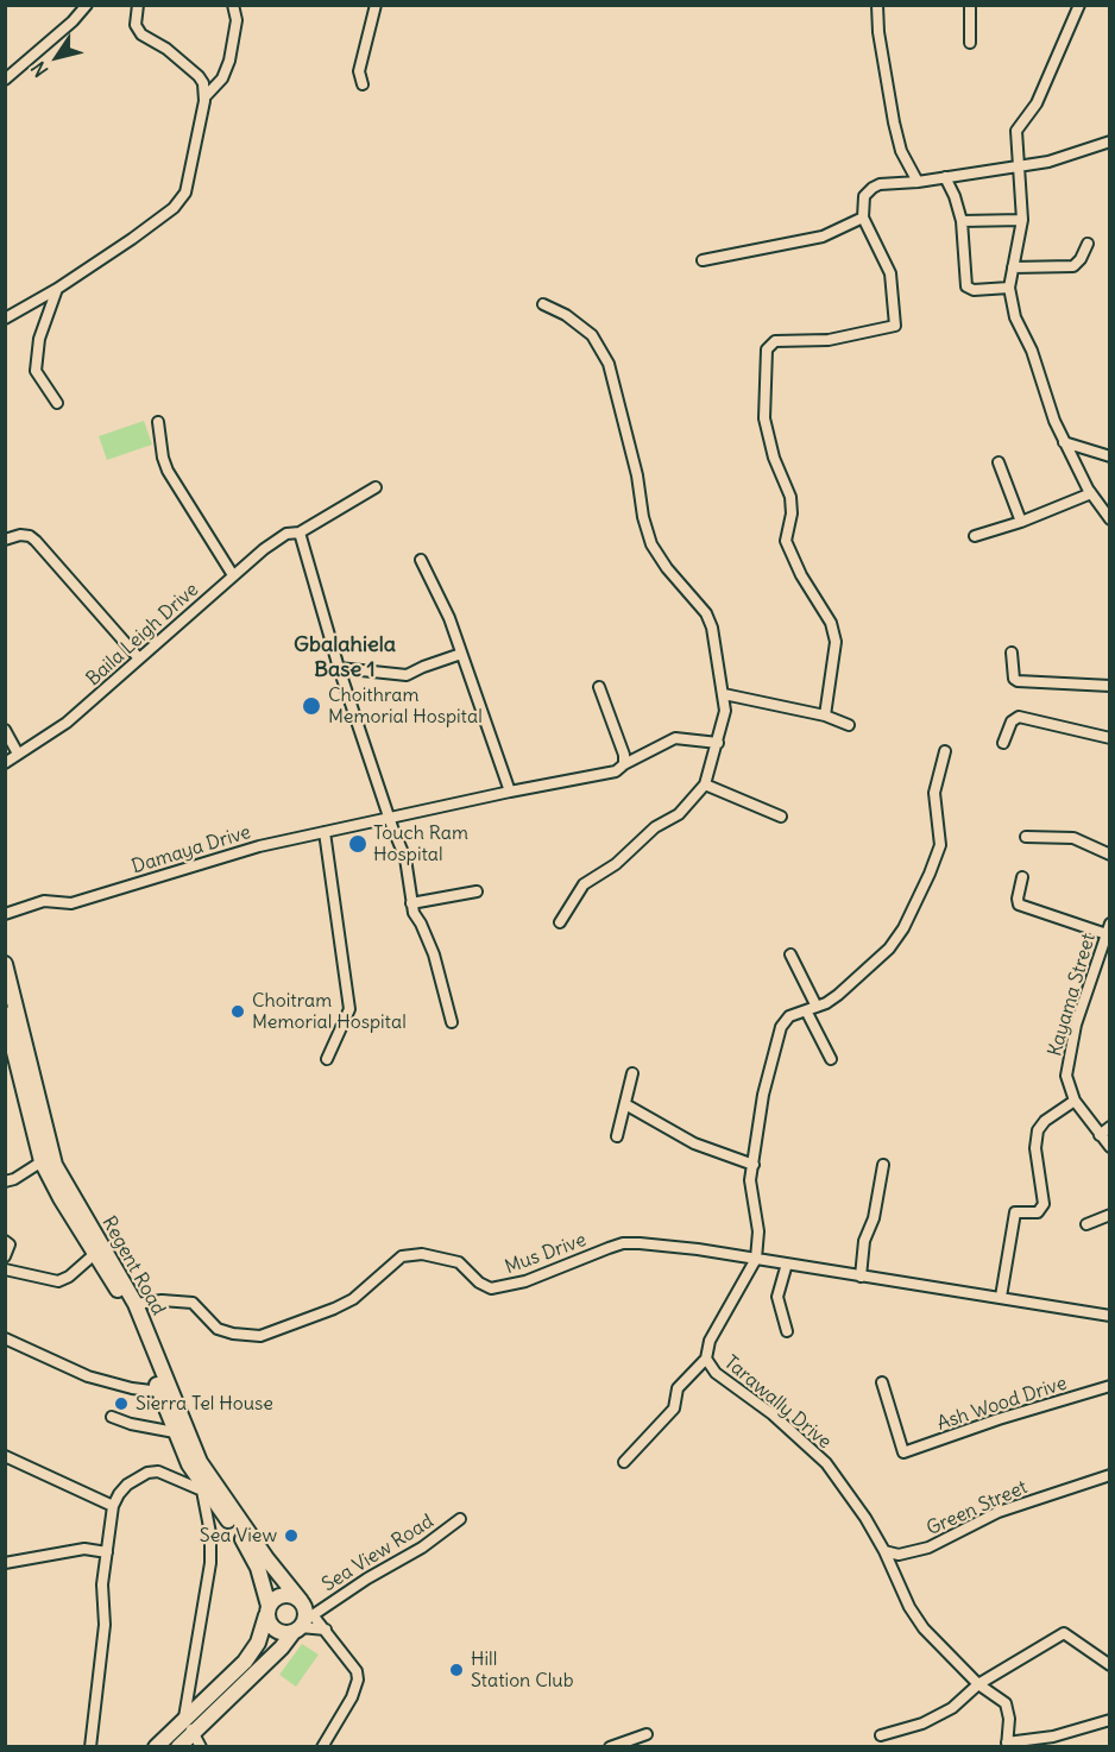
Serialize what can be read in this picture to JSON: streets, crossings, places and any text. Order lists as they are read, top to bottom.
{
  "streets": {
    "main road": ["Regent Road"],
    "street": [
      "Baila Leigh Drive",
      "Damaya Drive",
      "Kayama Street",
      "Mus Drive",
      "Tarawally Drive",
      "Ash Wood Drive",
      "Green Street",
      "Sea View Road"
    ]
  },
  "crossings": [
    ["Mus Drive", "Regent Road"],
    ["Mus Drive", "Tarawally Drive"],
    ["Regent Road", "Sea View Road"],
    ["Tarawally Drive", "Green Street"]
  ],
  "districts": ["Gbalahiela Base 1"],
  "places": [
    "Choithram Memorial Hospital",
    "Touch Ram Hospital",
    "Choitram Memorial Hospital",
    "Sierra Tel House",
    "Sea View",
    "Hill Station Club"
  ],
  "north": "bottom left"
}
